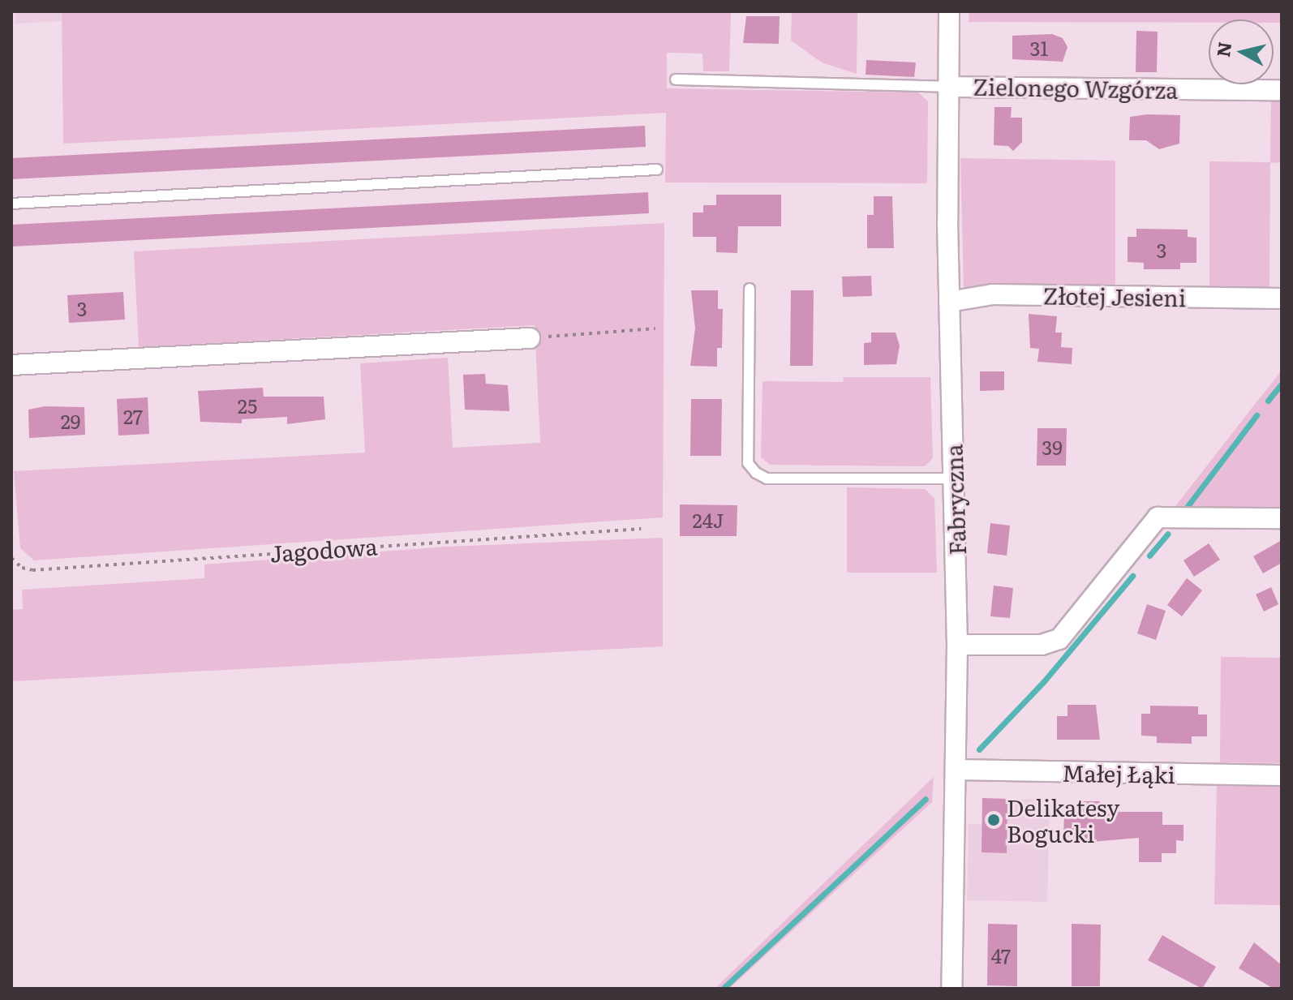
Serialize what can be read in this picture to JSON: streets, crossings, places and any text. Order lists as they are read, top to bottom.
{
  "streets": {
    "street": [
      "Zielonego Wzgórza",
      "Złotej Jesieni",
      "Fabryczna",
      "Małej Łąki"
    ],
    "path": ["Jagodowa"]
  },
  "crossings": [
    ["Zielonego Wzgórza", "Fabryczna"],
    ["Złotej Jesieni", "Fabryczna"],
    ["Fabryczna", "Małej Łąki"]
  ],
  "places": ["Delikatesy Bogucki"],
  "house_numbers": [
    "31",
    "3",
    "3",
    "25",
    "27",
    "29",
    "39",
    "24J",
    "47"
  ],
  "north": "left"
}
